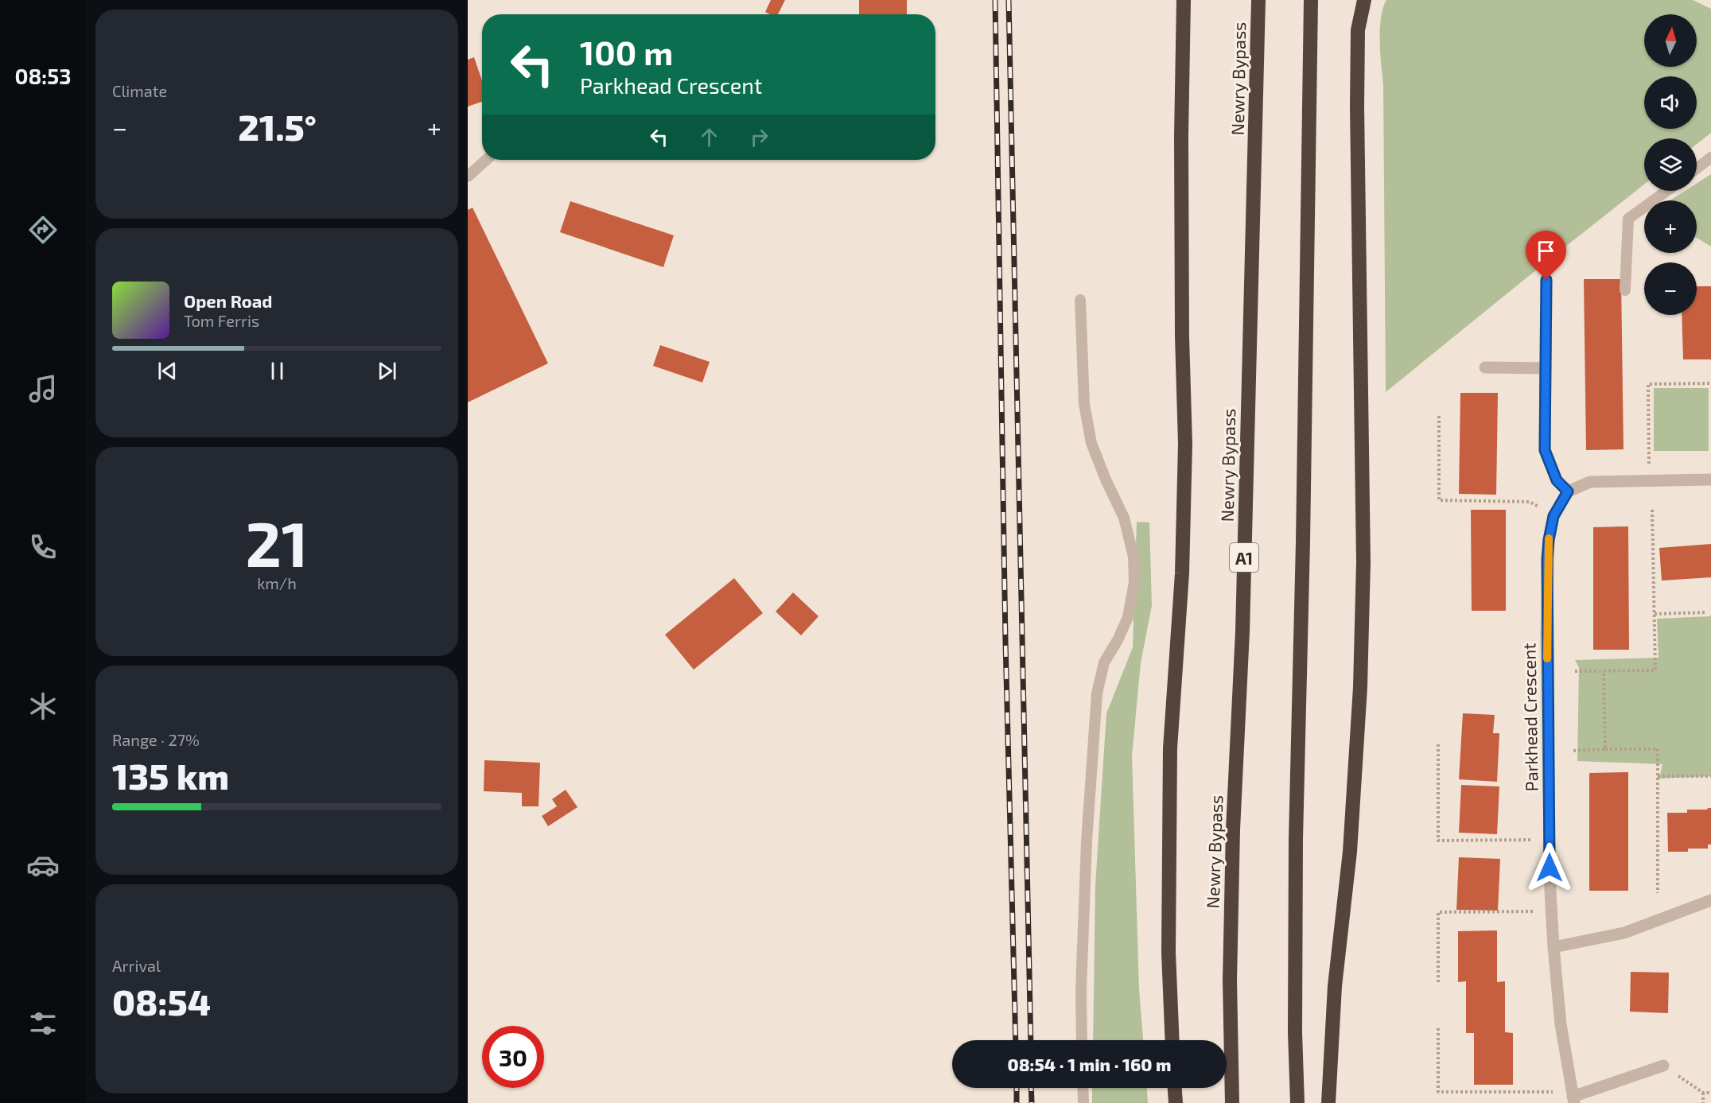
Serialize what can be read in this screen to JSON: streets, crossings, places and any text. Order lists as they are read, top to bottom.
{
  "streets": {
    "highway": ["Newry Bypass", "A1"],
    "street": ["Parkhead Crescent"]
  },
  "north": "top",
  "page": {
    "tabs": "08:53",
    "tile": [
      "Climate",
      ["21", "km/h"],
      ["Range · 27%", "135 km"],
      ["Arrival", "08:54"]
    ],
    "map_buttons": ["+", "−"],
    "turn": ["100 m", "Parkhead Crescent"],
    "heat": ["−", "21.5°", "+"],
    "song": ["Open Road", "Tom Ferris"],
    "limit": "30",
    "trip": "08:54 · 1 min · 160 m"
  }
}
